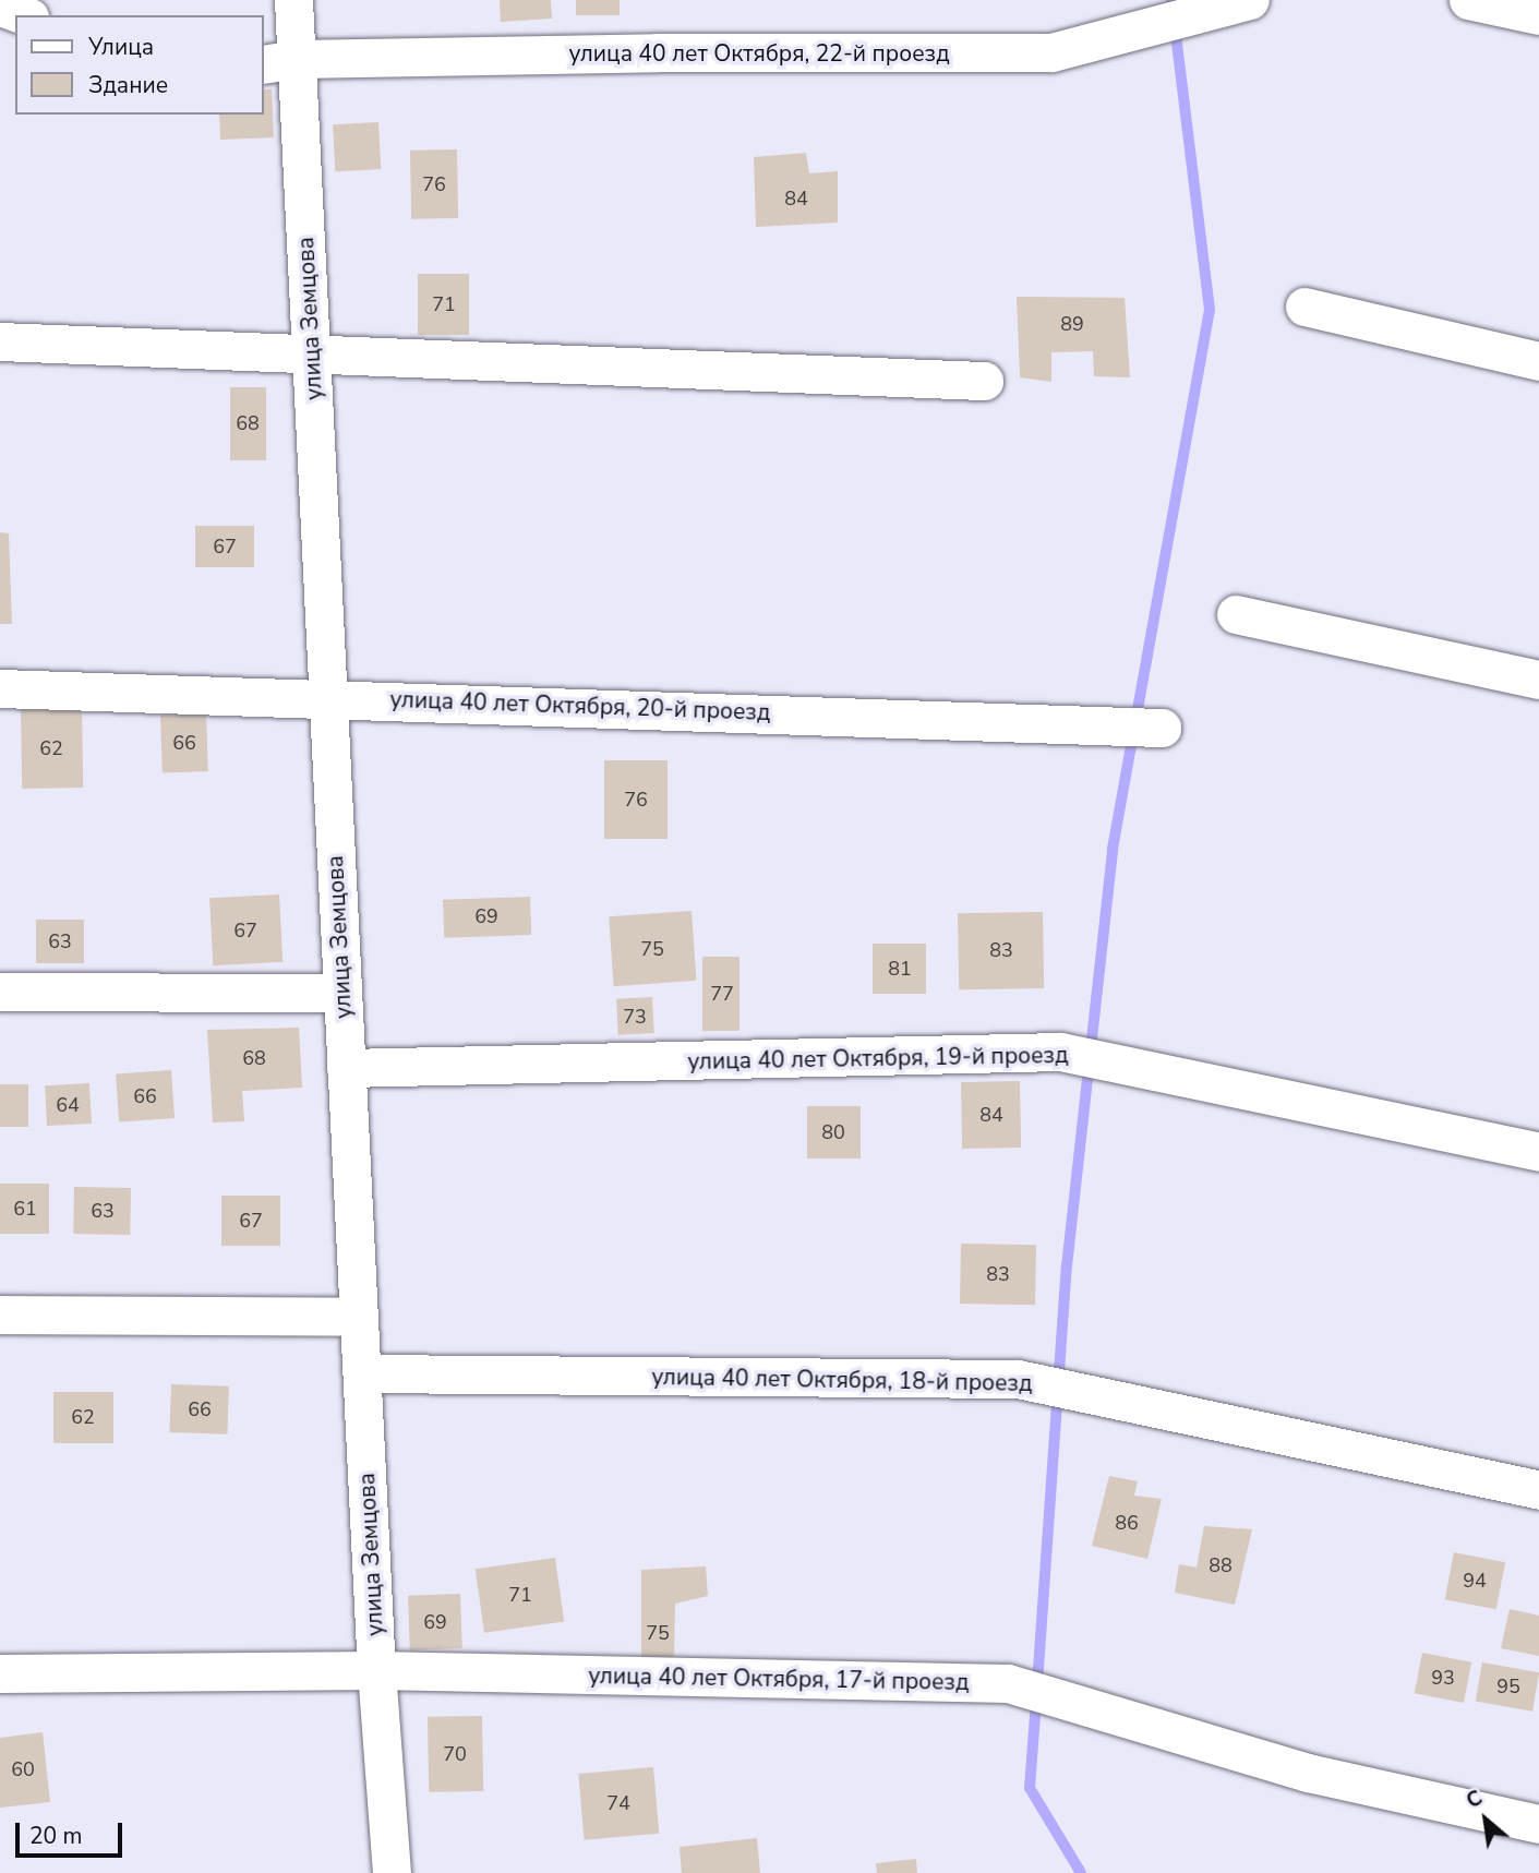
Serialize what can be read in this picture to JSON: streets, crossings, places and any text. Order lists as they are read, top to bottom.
{
  "streets": {
    "street": [
      "улица 40 лет Октября, 22-й проезд",
      "улица Земцова",
      "улица 40 лет Октября, 20-й проезд",
      "улица 40 лет Октября, 19-й проезд",
      "улица 40 лет Октября, 18-й проезд",
      "улица 40 лет Октября, 17-й проезд"
    ]
  },
  "crossings": [
    ["улица 40 лет Октября, 22-й проезд", "улица Земцова"],
    ["улица Земцова", "улица 40 лет Октября, 20-й проезд"],
    ["улица Земцова", "улица 40 лет Октября, 19-й проезд"],
    ["улица Земцова", "улица 40 лет Октября, 18-й проезд"],
    ["улица Земцова", "улица 40 лет Октября, 17-й проезд"]
  ],
  "house_numbers": [
    "76",
    "84",
    "71",
    "89",
    "68",
    "67",
    "66",
    "62",
    "76",
    "69",
    "67",
    "63",
    "75",
    "83",
    "81",
    "77",
    "73",
    "68",
    "66",
    "64",
    "84",
    "80",
    "61",
    "63",
    "67",
    "83",
    "66",
    "62",
    "86",
    "88",
    "94",
    "71",
    "69",
    "75",
    "93",
    "95",
    "70",
    "60",
    "74"
  ],
  "legend": ["Улица", "Здание"],
  "scale_bar": "20 m",
  "north": "top left"
}
